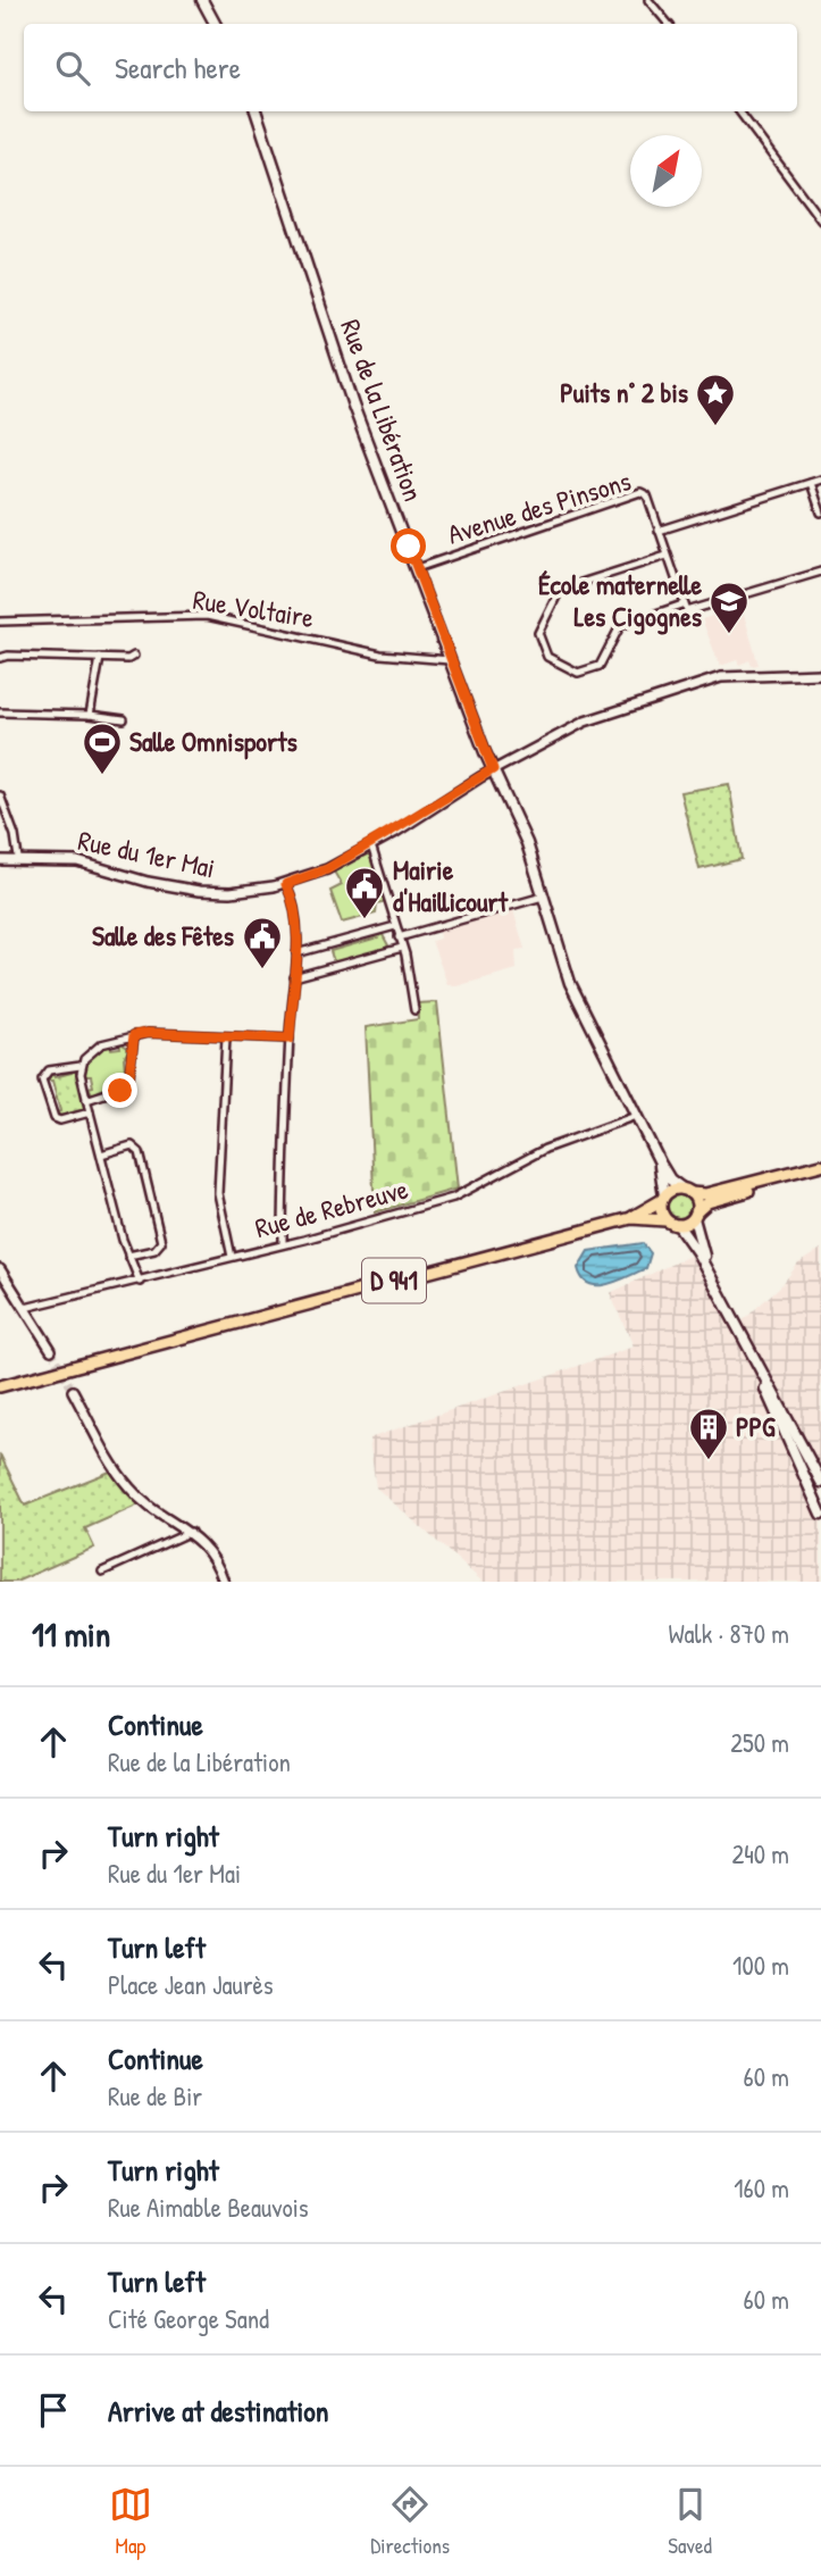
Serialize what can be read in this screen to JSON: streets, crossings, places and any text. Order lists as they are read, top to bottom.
{
  "streets": {
    "main road": ["Rue de la Libération", "D 941"],
    "street": [
      "Avenue des Pinsons",
      "Rue Voltaire",
      "Rue du 1er Mai",
      "Rue de Rebreuve"
    ]
  },
  "crossings": [
    ["Rue de la Libération", "Avenue des Pinsons"],
    ["Rue de la Libération", "Rue Voltaire"],
    ["Rue de la Libération", "Rue du 1er Mai"],
    ["Rue de la Libération", "Rue de Rebreuve"]
  ],
  "places": {
    "place": ["Puits n° 2 bis"],
    "school or university": ["École maternelle Les Cigognes"],
    "sports": ["Salle Omnisports"],
    "public building": ["Mairie d'Haillicourt", "Salle des Fêtes"],
    "building": ["PPG"]
  },
  "north": "top right",
  "page": {
    "search": "Search here",
    "heading": ["11 min", "Walk · 870 m"],
    "list": [
      ["Continue", "Rue de la Libération", "250 m"],
      ["Turn right", "Rue du 1er Mai", "240 m"],
      ["Turn left", "Place Jean Jaurès", "100 m"],
      ["Continue", "Rue de Bir", "60 m"],
      ["Turn right", "Rue Aimable Beauvois", "160 m"],
      ["Turn left", "Cité George Sand", "60 m"],
      "Arrive at destination"
    ],
    "nav": ["Map", "Directions", "Saved"]
  }
}
